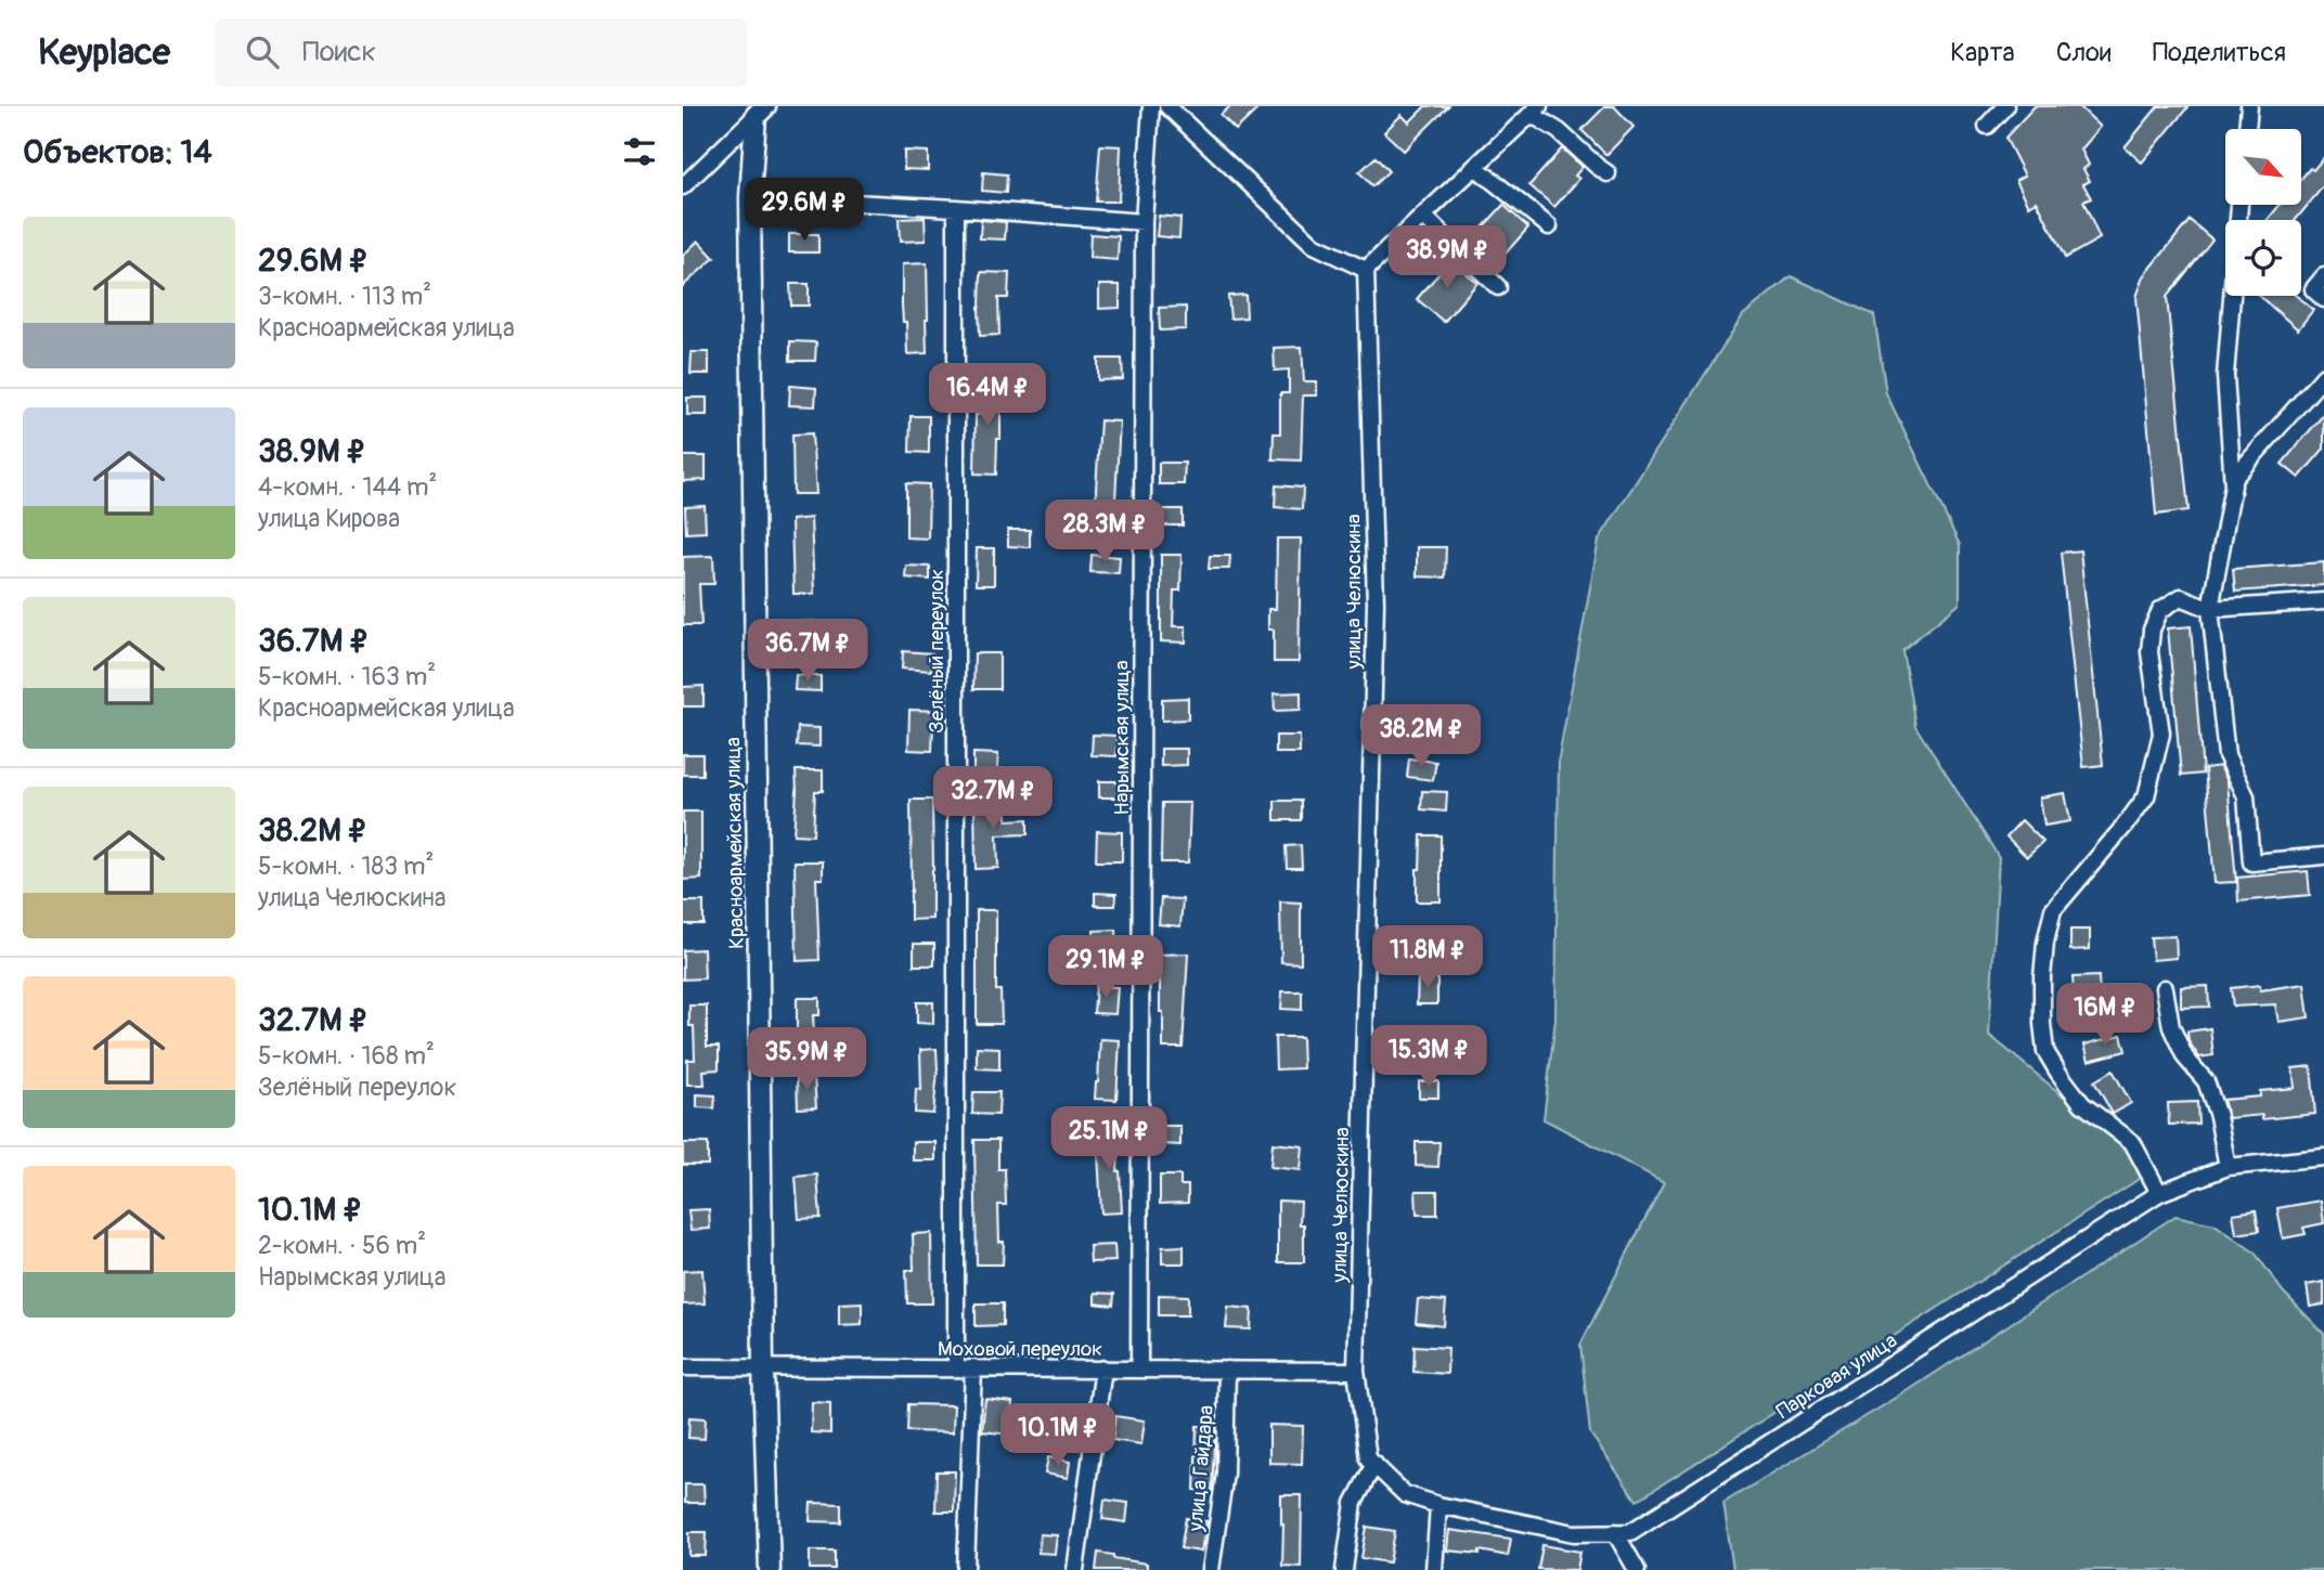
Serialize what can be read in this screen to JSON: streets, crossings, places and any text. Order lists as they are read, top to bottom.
{
  "streets": {
    "main road": ["Красноармейская улица"],
    "street": [
      "улица Челюскина",
      "Зелёный переулок",
      "Нарымская улица",
      "Моховой переулок",
      "Парковая улица",
      "улица Гайдара"
    ]
  },
  "crossings": [
    ["улица Челюскина", "Моховой переулок"],
    ["улица Челюскина", "Парковая улица"],
    ["Зелёный переулок", "Моховой переулок"],
    ["Нарымская улица", "Моховой переулок"],
    ["Красноармейская улица", "Моховой переулок"],
    ["Моховой переулок", "улица Гайдара"]
  ],
  "north": "bottom right",
  "page": {
    "header": "Keyplace",
    "search": "Поиск",
    "nav": ["Карта", "Слои", "Поделиться"],
    "heading": "Объектов: 14",
    "price": [
      "29.6M ₽",
      "38.9M ₽",
      "16.4M ₽",
      "28.3M ₽",
      "36.7M ₽",
      "38.2M ₽",
      "32.7M ₽",
      "11.8M ₽",
      "29.1M ₽",
      "16M ₽",
      "15.3M ₽",
      "35.9M ₽",
      "25.1M ₽",
      "10.1M ₽"
    ],
    "list": [
      {
        "name": "29.6M ₽",
        "note": "3-комн. · 113 m² · Красноармейская улица"
      },
      {
        "name": "38.9M ₽",
        "note": "4-комн. · 144 m² · улица Кирова"
      },
      {
        "name": "36.7M ₽",
        "note": "5-комн. · 163 m² · Красноармейская улица"
      },
      {
        "name": "38.2M ₽",
        "note": "5-комн. · 183 m² · улица Челюскина"
      },
      {
        "name": "32.7M ₽",
        "note": "5-комн. · 168 m² · Зелёный переулок"
      },
      {
        "name": "10.1M ₽",
        "note": "2-комн. · 56 m² · Нарымская улица"
      }
    ]
  }
}
